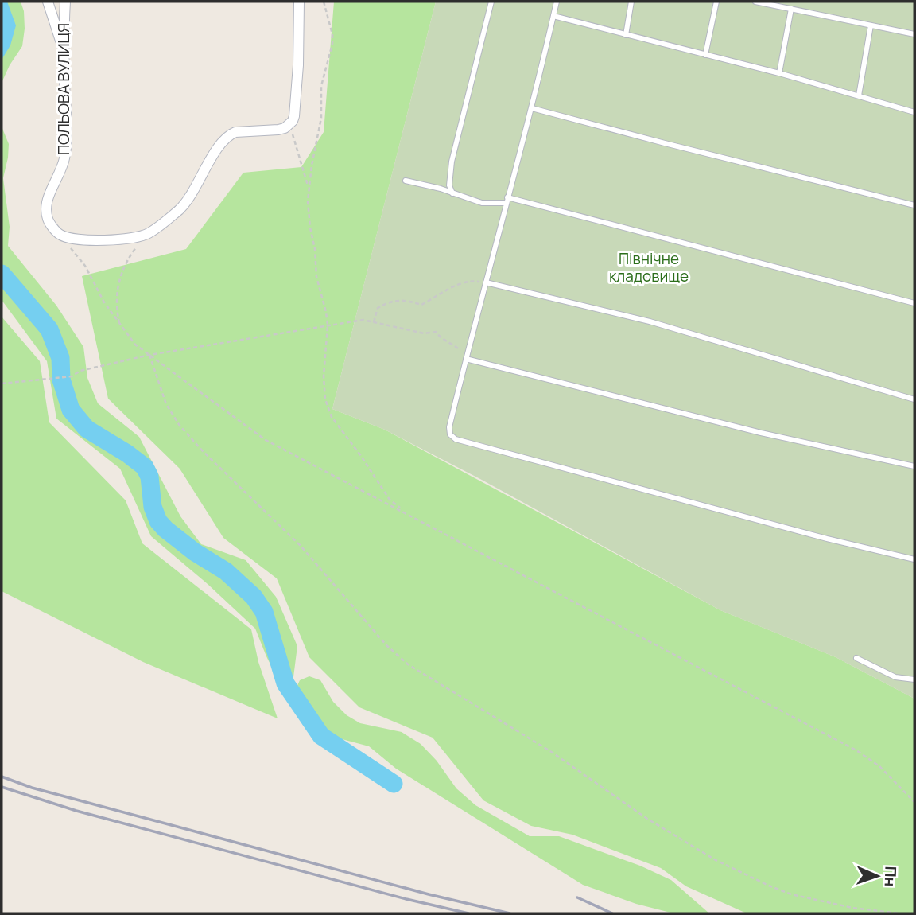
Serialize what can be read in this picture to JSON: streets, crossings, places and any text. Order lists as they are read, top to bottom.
{
  "streets": {
    "street": ["ПОЛЬОВА ВУЛИЦЯ"]
  },
  "parks": ["Північне кладовище"],
  "north": "right"
}
